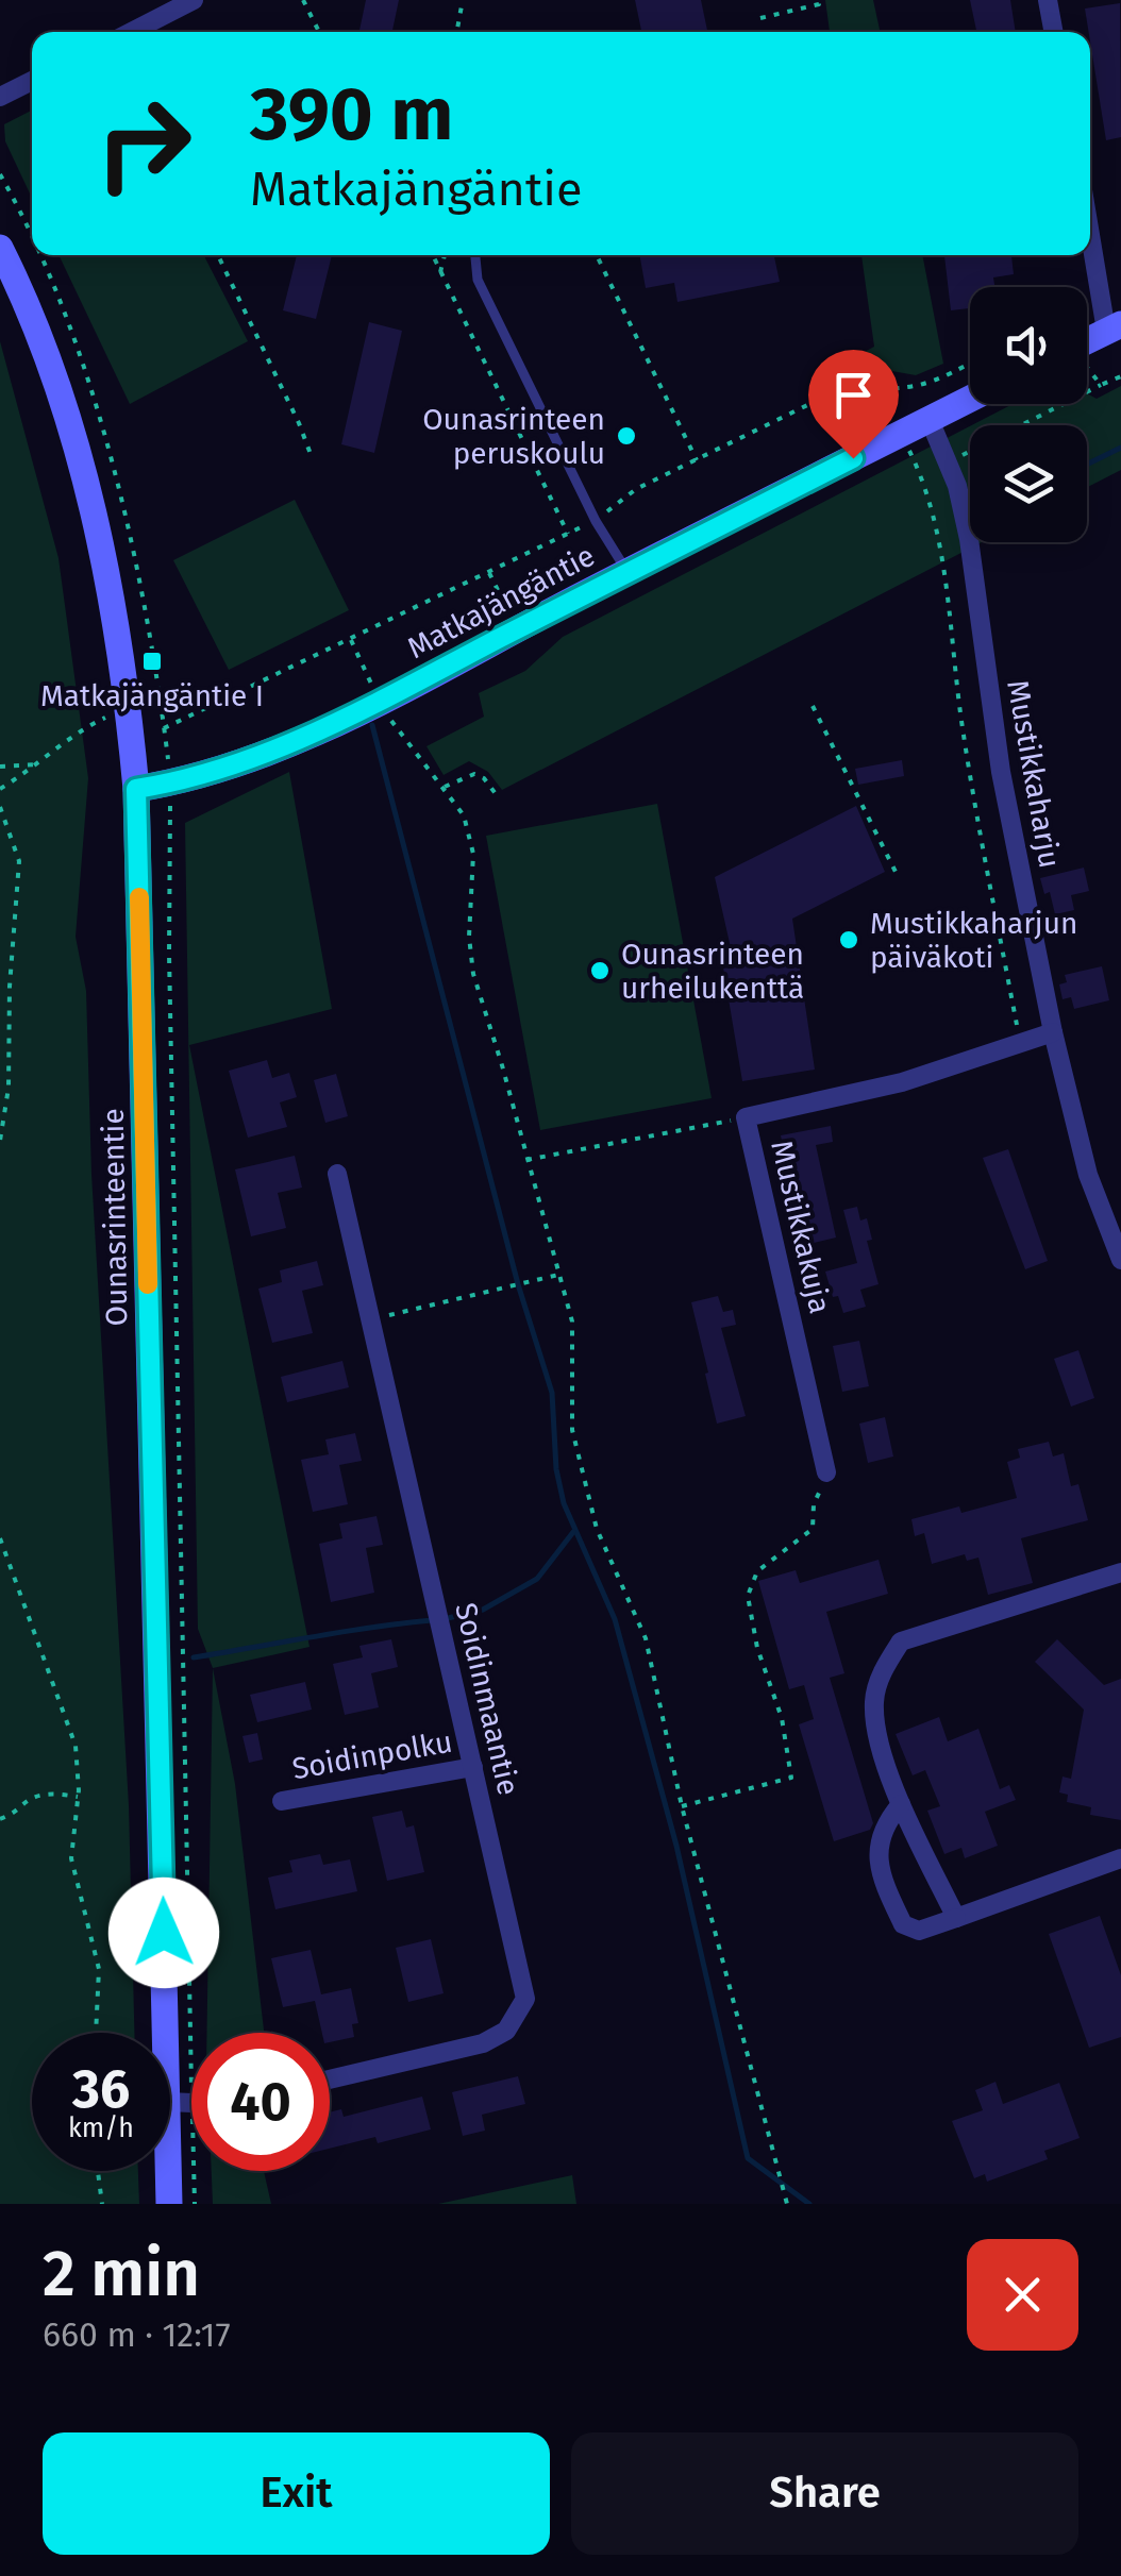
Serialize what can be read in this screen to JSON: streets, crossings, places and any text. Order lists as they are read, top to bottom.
{
  "streets": {
    "street": [
      "Matkajängäntie",
      "Mustikkaharju",
      "Ounasrinteentie",
      "Mustikkakuja",
      "Soidinmaantie",
      "Soidinpolku"
    ]
  },
  "crossings": [
    ["Matkajängäntie", "Mustikkaharju"],
    ["Matkajängäntie", "Ounasrinteentie"],
    ["Mustikkaharju", "Mustikkakuja"],
    ["Soidinmaantie", "Soidinpolku"]
  ],
  "places": {
    "other": ["Ounasrinteen peruskoulu", "Mustikkaharjun päiväkoti", "Ounasrinteen urheilukenttä"],
    "transit": ["Matkajängäntie I"]
  },
  "page": {
    "turn": ["390 m", "Matkajängäntie"],
    "speed": "36 km/h",
    "limit": "40",
    "heading": ["2 min", "660 m · 12:17"],
    "buttons": ["Exit", "Share"]
  }
}
